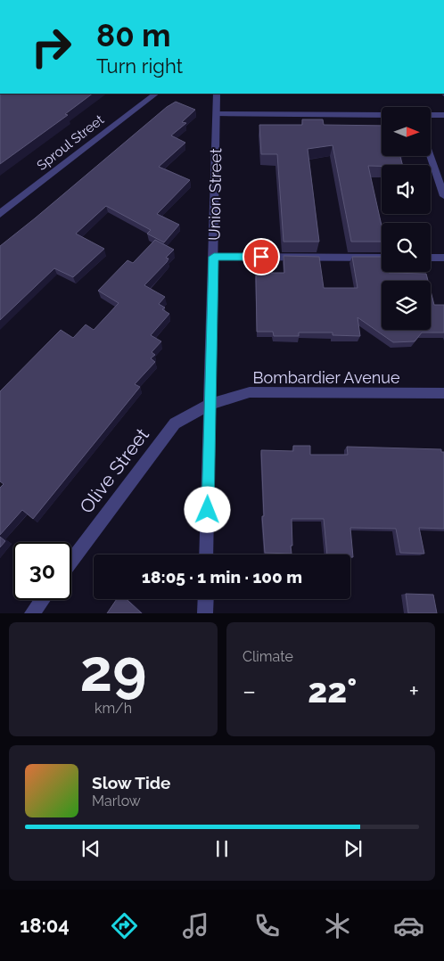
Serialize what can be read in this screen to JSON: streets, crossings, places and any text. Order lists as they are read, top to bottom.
{
  "streets": {
    "street": [
      "Sproul Street",
      "Union Street",
      "Bombardier Avenue",
      "Olive Street"
    ]
  },
  "crossings": [
    ["Union Street", "Bombardier Avenue"],
    ["Union Street", "Olive Street"],
    ["Bombardier Avenue", "Olive Street"]
  ],
  "north": "right",
  "page": {
    "turn": ["80 m", "Turn right"],
    "limit": "30",
    "trip": "18:05 · 1 min · 100 m",
    "tile": [
      ["29", "km/h"],
      "Climate"
    ],
    "heat": ["−", "22°", "+"],
    "song": ["Slow Tide", "Marlow"],
    "tabs": "18:04"
  }
}
